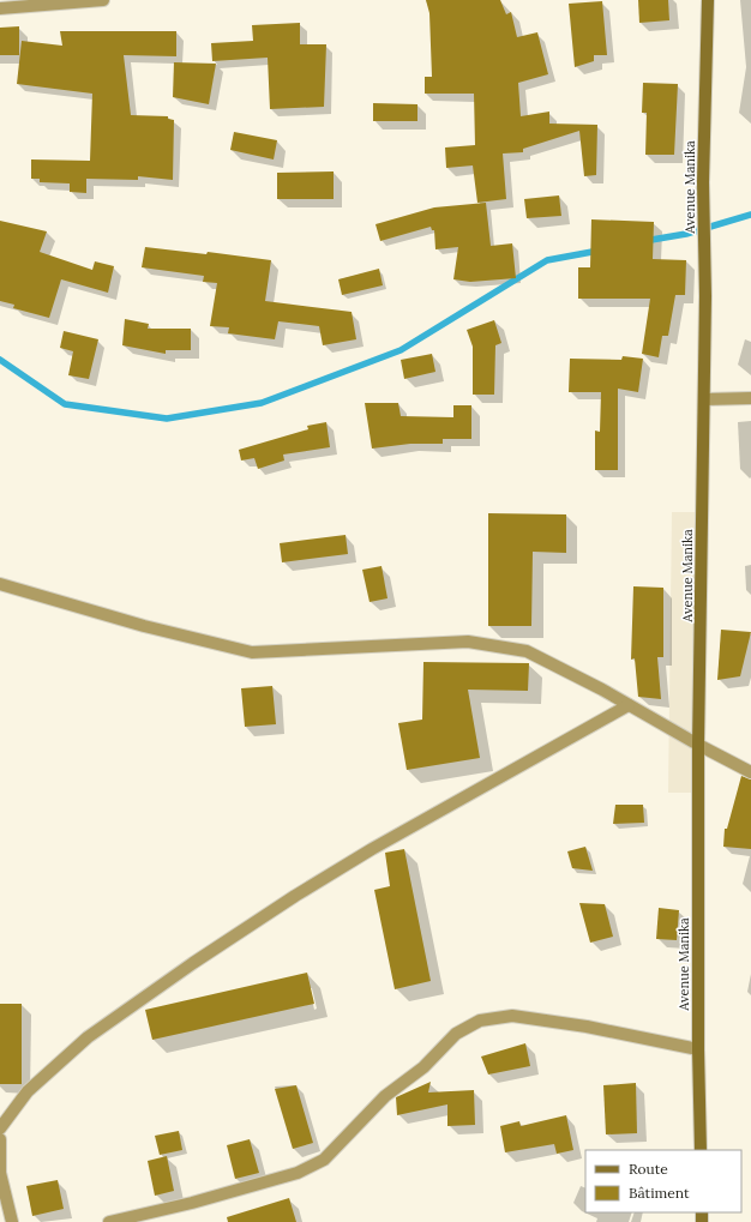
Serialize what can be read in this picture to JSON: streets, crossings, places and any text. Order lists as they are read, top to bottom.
{
  "streets": {
    "street": ["Avenue Manika"]
  },
  "legend": ["Route", "Bâtiment"]
}
